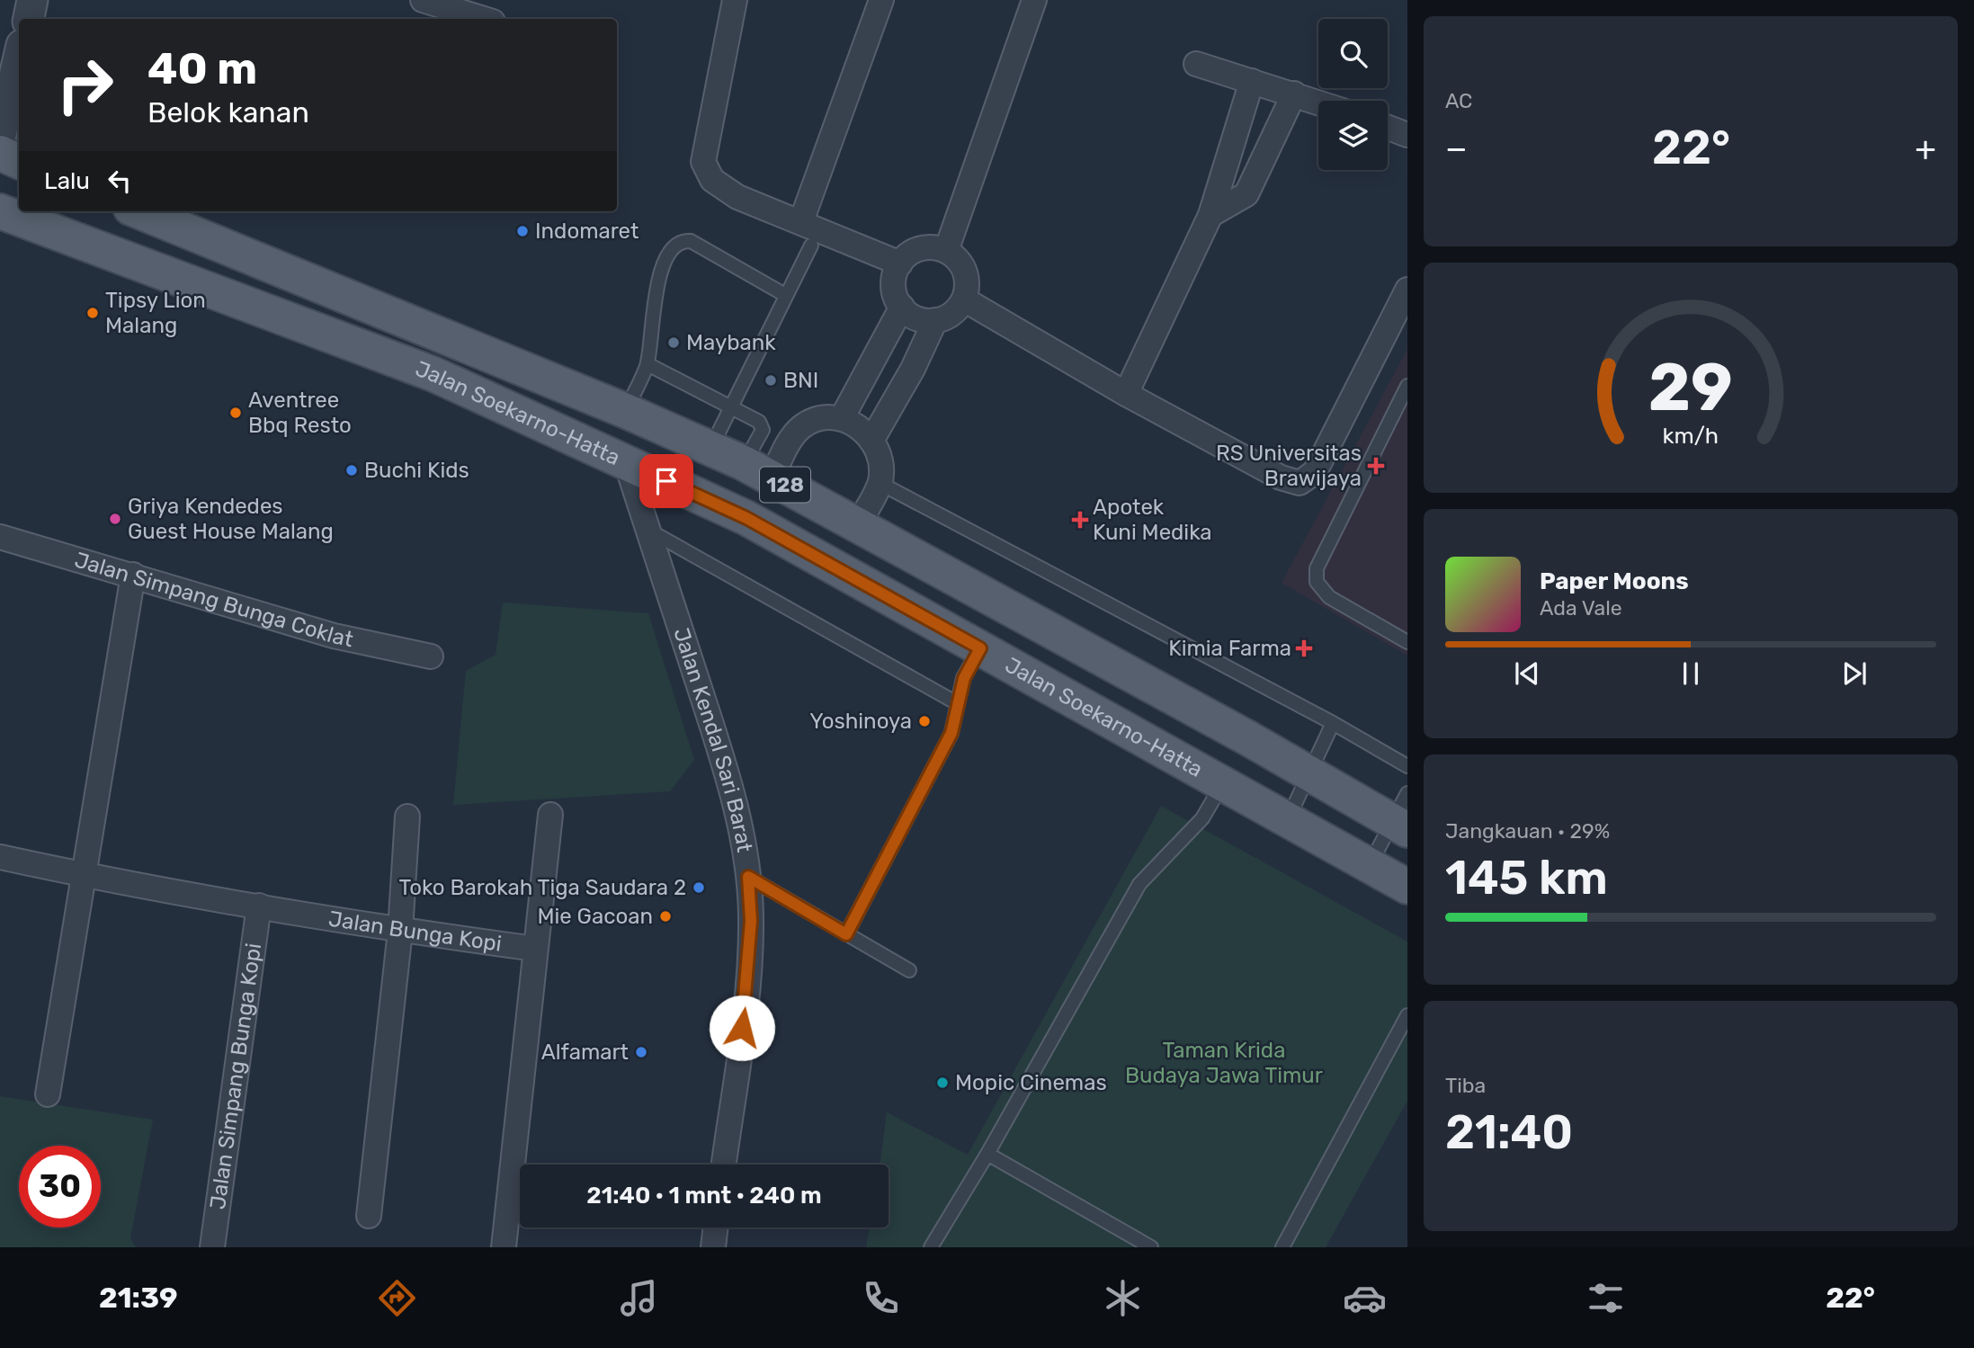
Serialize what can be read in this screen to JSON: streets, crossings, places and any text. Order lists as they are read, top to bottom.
{
  "streets": {
    "main road": ["Jalan Soekarno-Hatta", "128"],
    "street": [
      "Jalan Simpang Bunga Coklat",
      "Jalan Kendal Sari Barat",
      "Jalan Bunga Kopi",
      "Jalan Simpang Bunga Kopi"
    ]
  },
  "crossings": [
    ["Jalan Soekarno-Hatta", "Jalan Kendal Sari Barat"],
    ["Jalan Bunga Kopi", "Jalan Simpang Bunga Kopi"]
  ],
  "parks": ["Taman Krida Budaya Jawa Timur"],
  "places": {
    "other": [
      "Indomaret",
      "Tipsy Lion Malang",
      "Maybank",
      "BNI",
      "Aventree Bbq Resto",
      "Buchi Kids",
      "Griya Kendedes Guest House Malang",
      "Yoshinoya",
      "Toko Barokah Tiga Saudara 2",
      "Mie Gacoan",
      "Alfamart",
      "Mopic Cinemas"
    ],
    "health": ["RS Universitas Brawijaya", "Apotek Kuni Medika", "Kimia Farma"]
  },
  "page": {
    "tile": [
      "AC",
      ["Jangkauan · 29%", "145 km"],
      ["Tiba", "21:40"]
    ],
    "turn": ["40 m", "Belok kanan"],
    "heat": ["−", "22°", "+"],
    "then": "Lalu",
    "song": ["Paper Moons", "Ada Vale"],
    "limit": "30",
    "trip": "21:40 · 1 mnt · 240 m",
    "tabs": ["21:39", "22°"],
    "gauge": ["29", "km/h"]
  }
}
